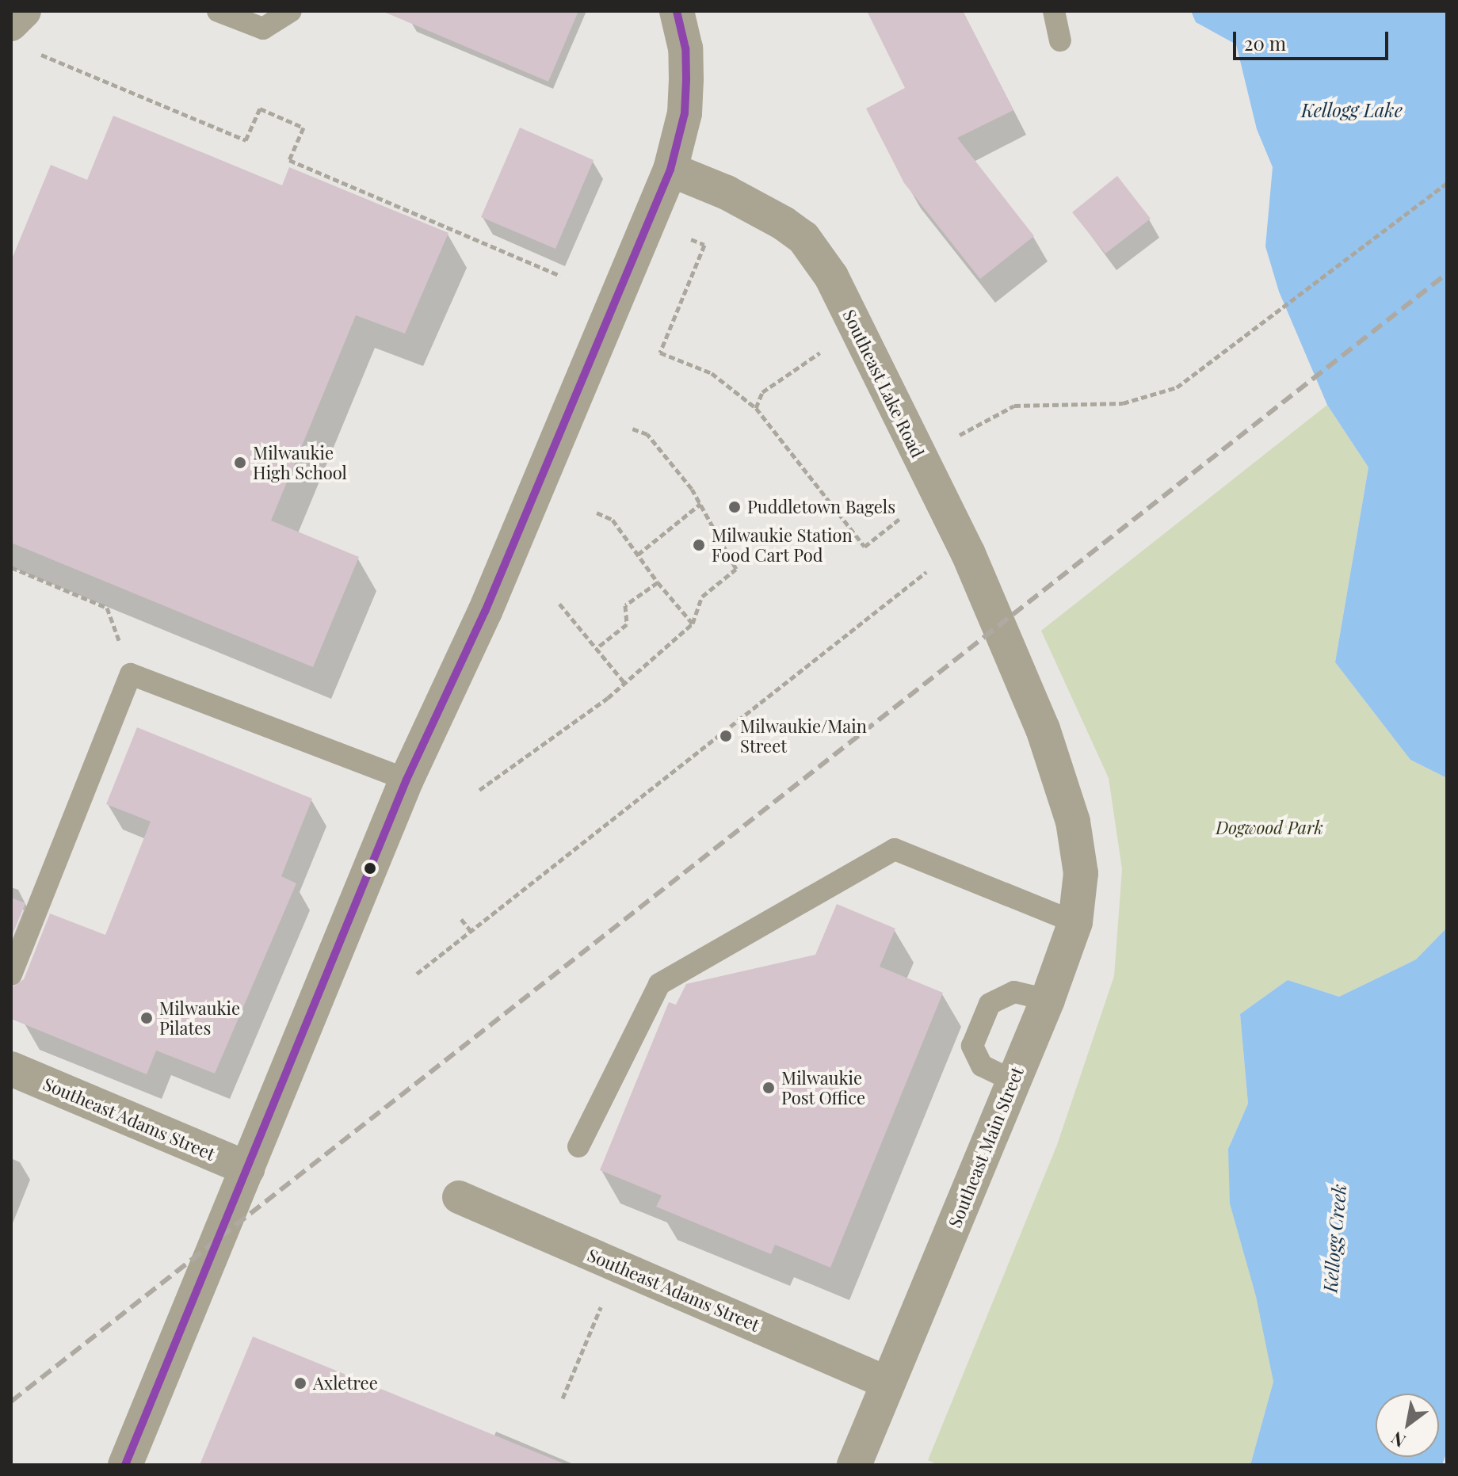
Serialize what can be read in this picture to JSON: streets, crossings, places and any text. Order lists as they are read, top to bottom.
{
  "streets": {
    "street": ["Southeast Lake Road", "Southeast Adams Street", "Southeast Main Street"]
  },
  "crossings": [
    ["Southeast Lake Road", "Southeast Main Street"],
    ["Southeast Adams Street", "Southeast Main Street"]
  ],
  "water": ["Kellogg Lake", "Kellogg Creek"],
  "parks": ["Dogwood Park"],
  "places": [
    "Milwaukie High School",
    "Puddletown Bagels",
    "Milwaukie Station Food Cart Pod",
    "Milwaukie/Main Street",
    "Milwaukie Pilates",
    "Milwaukie Post Office",
    "Axletree"
  ],
  "scale_bar": "20 m",
  "north": "bottom left"
}
